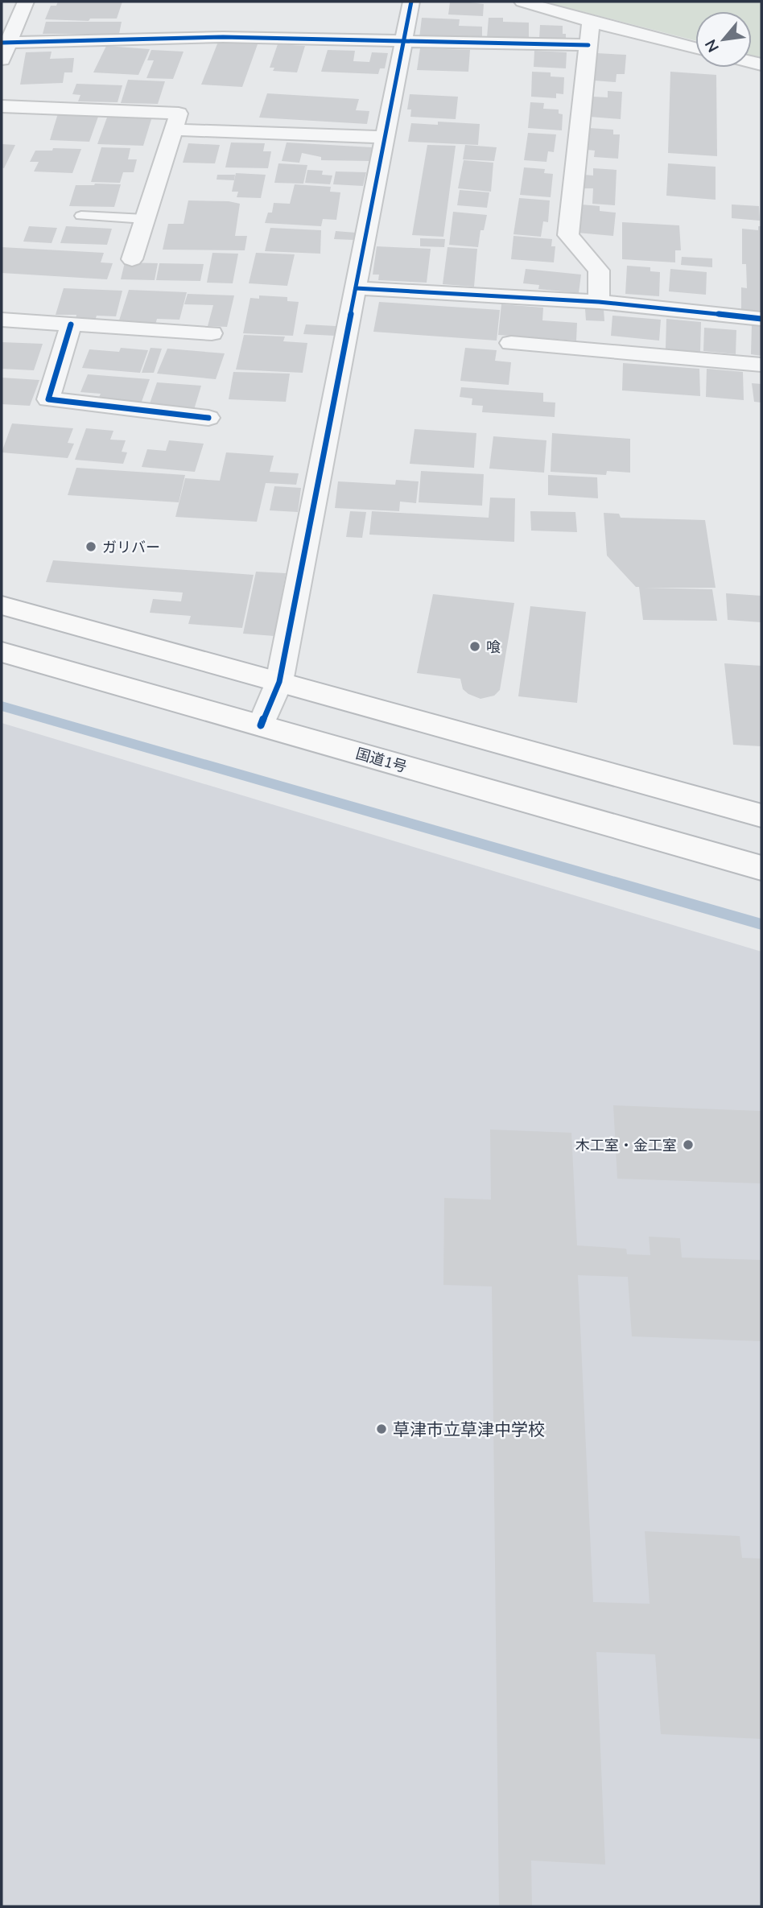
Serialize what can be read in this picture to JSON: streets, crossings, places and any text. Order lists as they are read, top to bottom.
{
  "streets": {
    "highway": ["国道1号"]
  },
  "places": [
    "ガリバー",
    "喰",
    "木工室・金工室",
    "草津市立草津中学校"
  ],
  "north": "bottom left"
}
